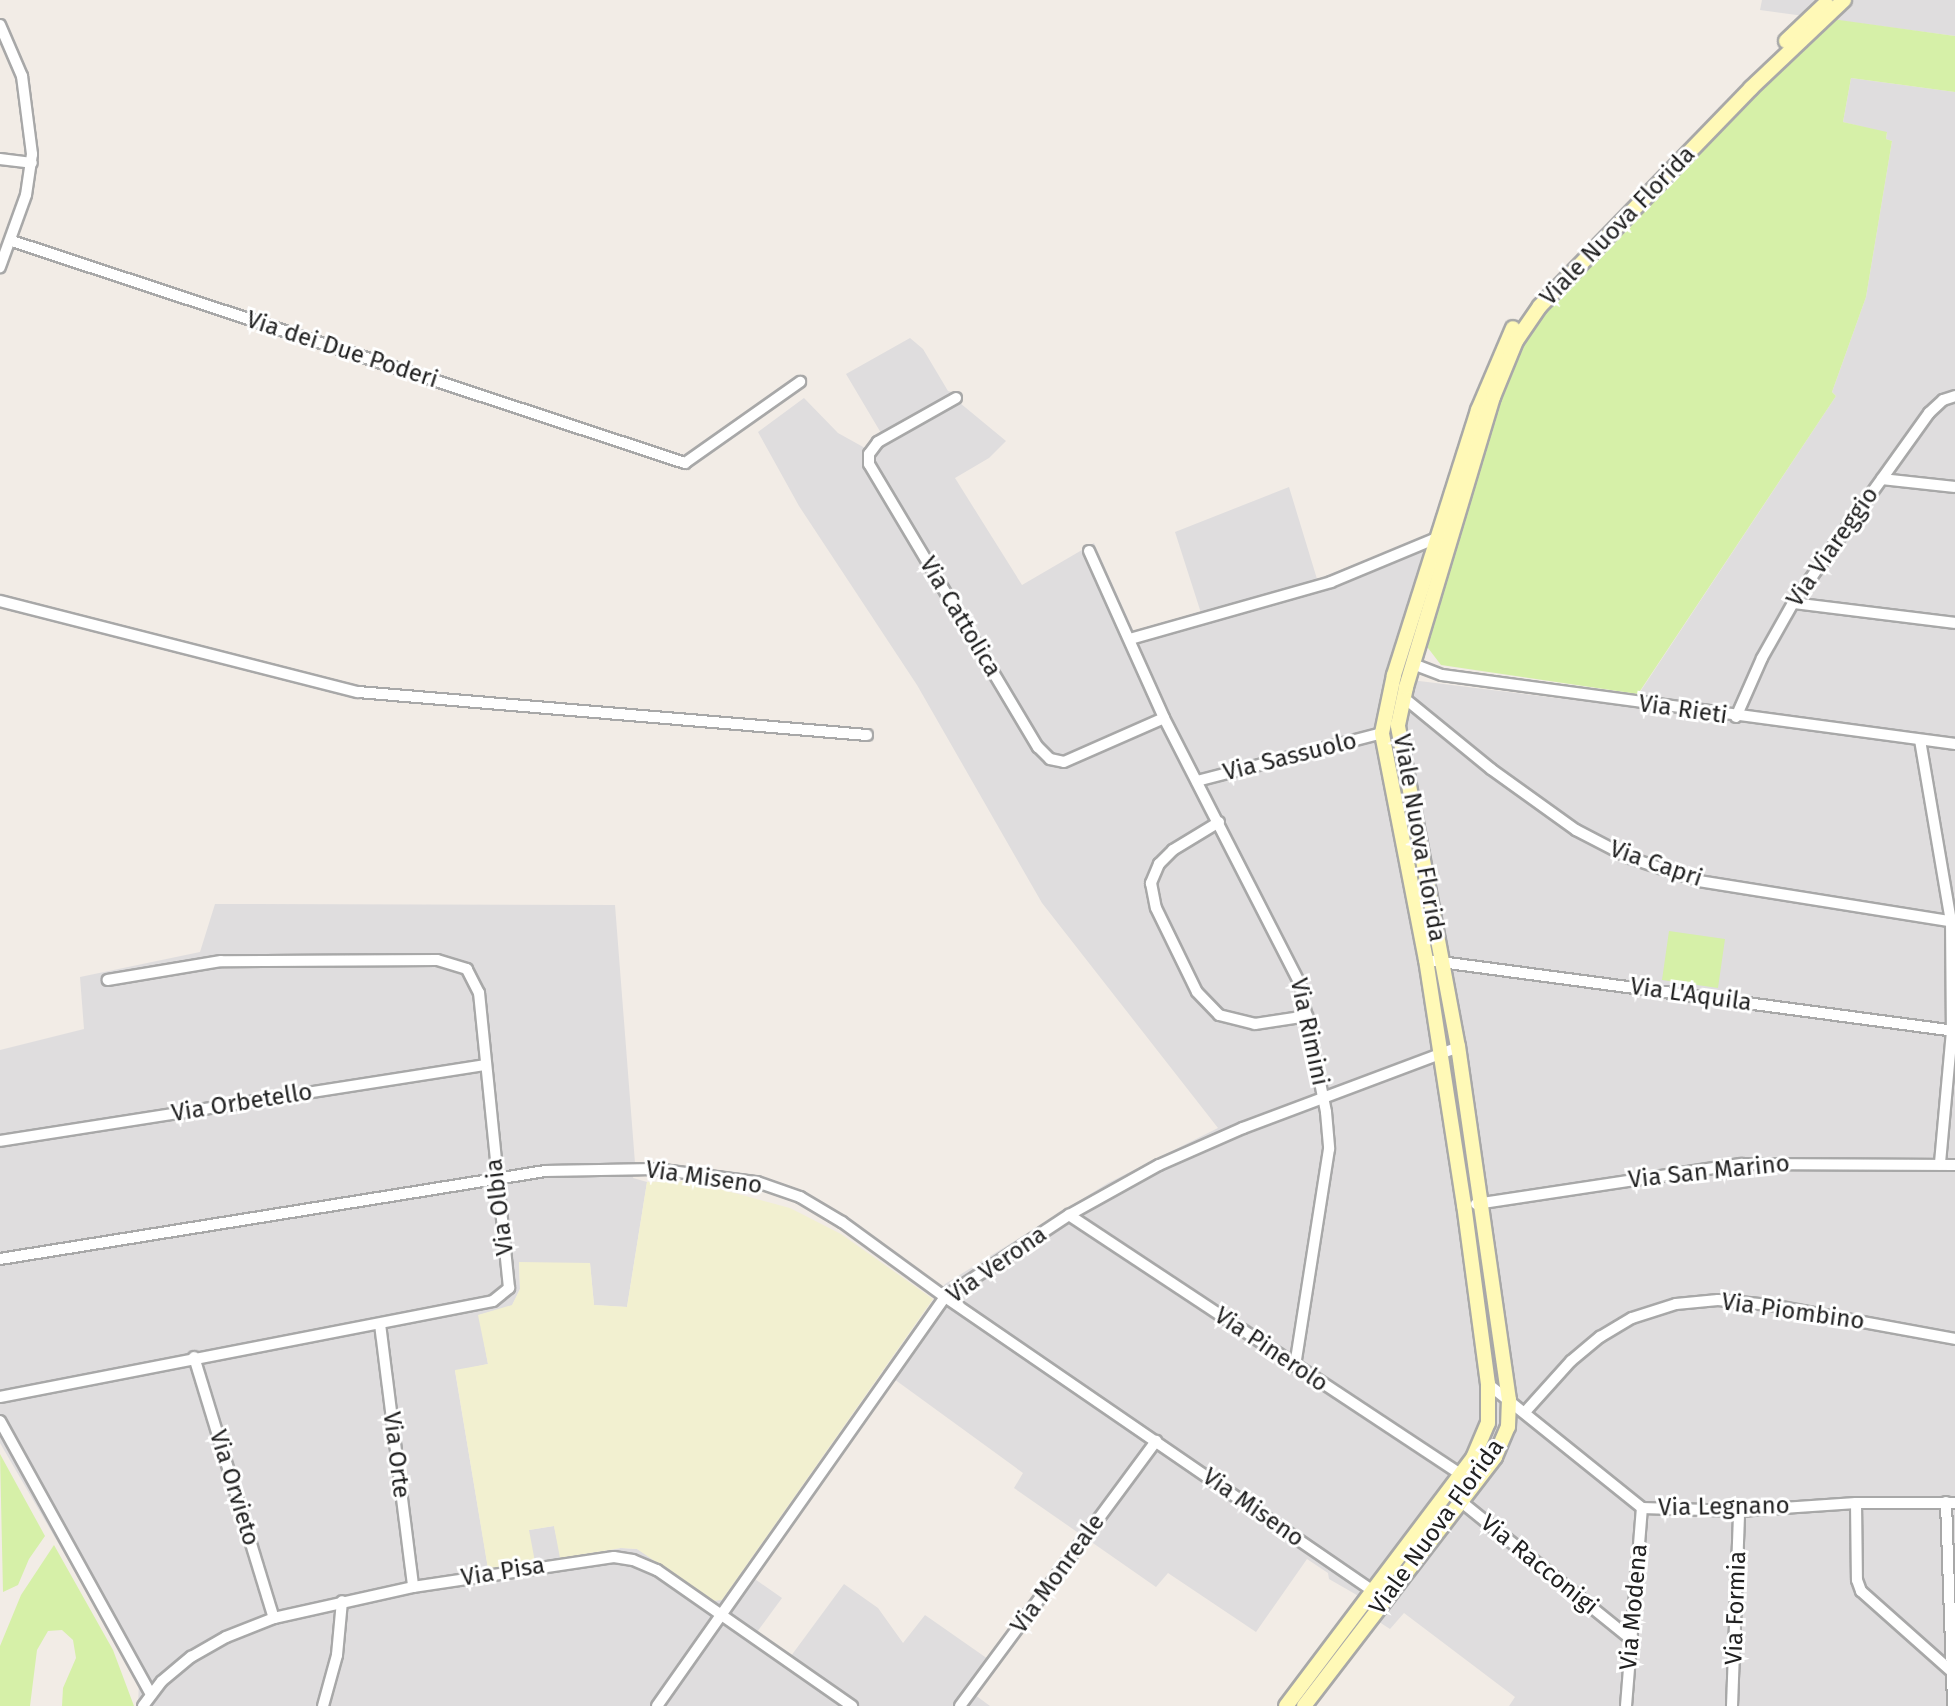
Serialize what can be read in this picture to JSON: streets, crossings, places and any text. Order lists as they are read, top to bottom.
{
  "streets": {
    "street": [
      "Viale Nuova Florida",
      "Via dei Due Poderi",
      "Via Viareggio",
      "Via Cattolica",
      "Via Rieti",
      "Via Sassuolo",
      "Via Capri",
      "Via L'Aquila",
      "Via Rimini",
      "Via Orbetello",
      "Via San Marino",
      "Via Miseno",
      "Via Olbia",
      "Via Verona",
      "Via Piombino",
      "Via Pinerolo",
      "Via Orte",
      "Via Orvieto",
      "Via Legnano",
      "Via Racconigi",
      "Via Pisa",
      "Via Monreale",
      "Via Modena",
      "Via Formia"
    ]
  },
  "crossings": [
    ["Viale Nuova Florida", "Via Rieti"],
    ["Viale Nuova Florida", "Via Sassuolo"],
    ["Viale Nuova Florida", "Via Capri"],
    ["Viale Nuova Florida", "Via L'Aquila"],
    ["Viale Nuova Florida", "Via San Marino"],
    ["Viale Nuova Florida", "Via Miseno"],
    ["Viale Nuova Florida", "Via Verona"],
    ["Viale Nuova Florida", "Via Pinerolo"],
    ["Viale Nuova Florida", "Via Legnano"],
    ["Viale Nuova Florida", "Via Racconigi"],
    ["Via Viareggio", "Via Rieti"],
    ["Via Cattolica", "Via Rimini"],
    ["Via Sassuolo", "Via Rimini"],
    ["Via Rimini", "Via Verona"],
    ["Via Rimini", "Via Pinerolo"],
    ["Via Orbetello", "Via Olbia"],
    ["Via Miseno", "Via Olbia"],
    ["Via Miseno", "Via Verona"],
    ["Via Miseno", "Via Monreale"],
    ["Via Olbia", "Via Orte"],
    ["Via Olbia", "Via Orvieto"],
    ["Via Verona", "Via Pinerolo"],
    ["Via Verona", "Via Pisa"],
    ["Via Piombino", "Via Legnano"],
    ["Via Orte", "Via Pisa"],
    ["Via Orvieto", "Via Pisa"],
    ["Via Legnano", "Via Modena"],
    ["Via Legnano", "Via Formia"],
    ["Via Racconigi", "Via Modena"]
  ]
}
